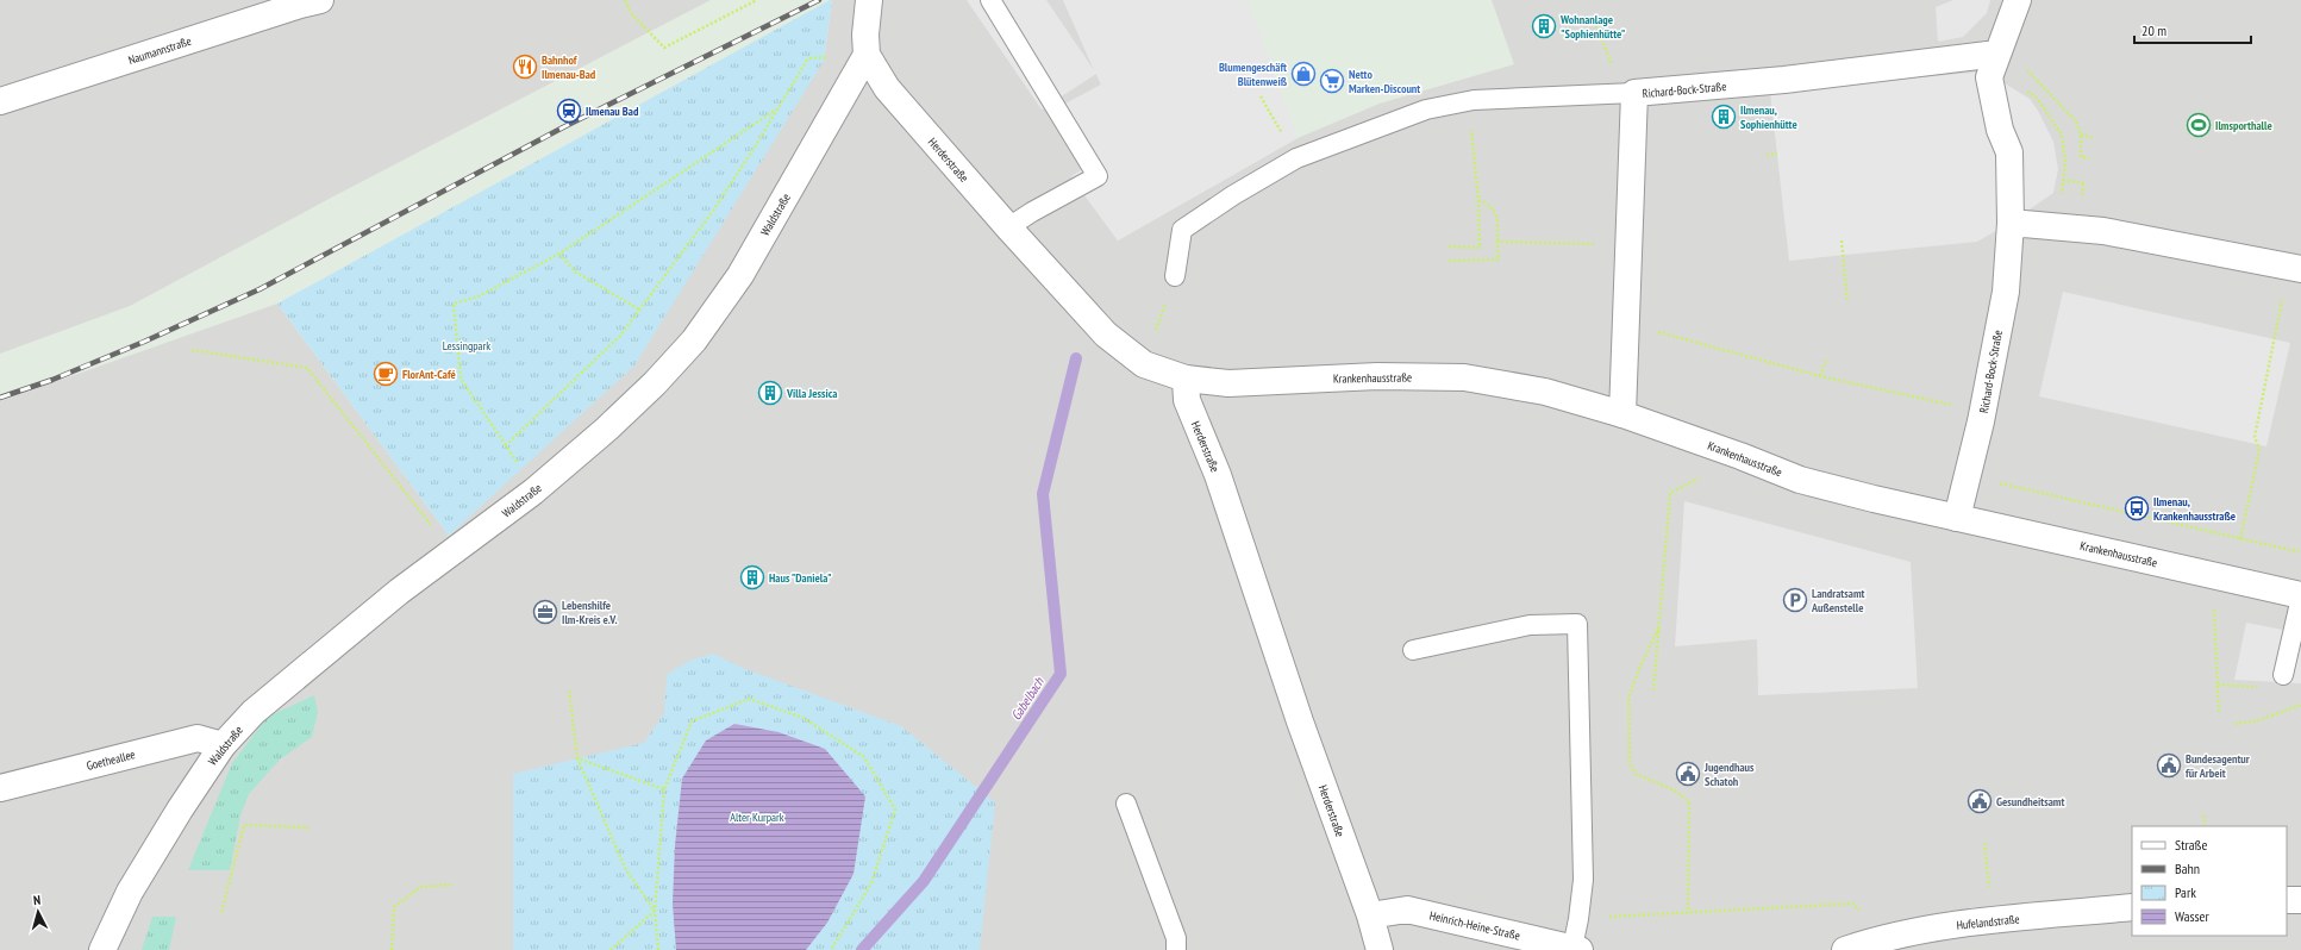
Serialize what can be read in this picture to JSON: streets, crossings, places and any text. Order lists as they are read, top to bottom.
{
  "streets": {
    "street": [
      "Naumannstraße",
      "Richard-Bock-Straße",
      "Herderstraße",
      "Waldstraße",
      "Krankenhausstraße",
      "Goetheallee",
      "Hufelandstraße",
      "Heinrich-Heine-Straße"
    ]
  },
  "crossings": [
    ["Richard-Bock-Straße", "Krankenhausstraße"],
    ["Herderstraße", "Waldstraße"],
    ["Herderstraße", "Krankenhausstraße"],
    ["Herderstraße", "Heinrich-Heine-Straße"],
    ["Waldstraße", "Goetheallee"]
  ],
  "water": ["Gabelbach"],
  "parks": ["Lessingpark", "Alter Kurpark"],
  "places": {
    "building": [
      "Wohnanlage \"Sophienhütte\"",
      "Ilmenau, Sophienhütte",
      "Villa Jessica",
      "Haus \"Daniela\""
    ],
    "restaurant": ["Bahnhof Ilmenau-Bad"],
    "shop": ["Blumengeschäft Blütenweiß"],
    "supermarket": ["Netto Marken-Discount"],
    "station": ["Ilmenau Bad"],
    "sports": ["Ilmsporthalle"],
    "cafe": ["FlorAnt-Café"],
    "bus stop": ["Ilmenau, Krankenhausstraße"],
    "parking": ["Landratsamt Außenstelle"],
    "office": ["Lebenshilfe Ilm-Kreis e.V."],
    "public building": ["Bundesagentur für Arbeit", "Jugendhaus Schatoh", "Gesundheitsamt"]
  },
  "legend": [
    "Straße",
    "Bahn",
    "Park",
    "Wasser"
  ],
  "scale_bar": "20 m",
  "north": "top"
}
